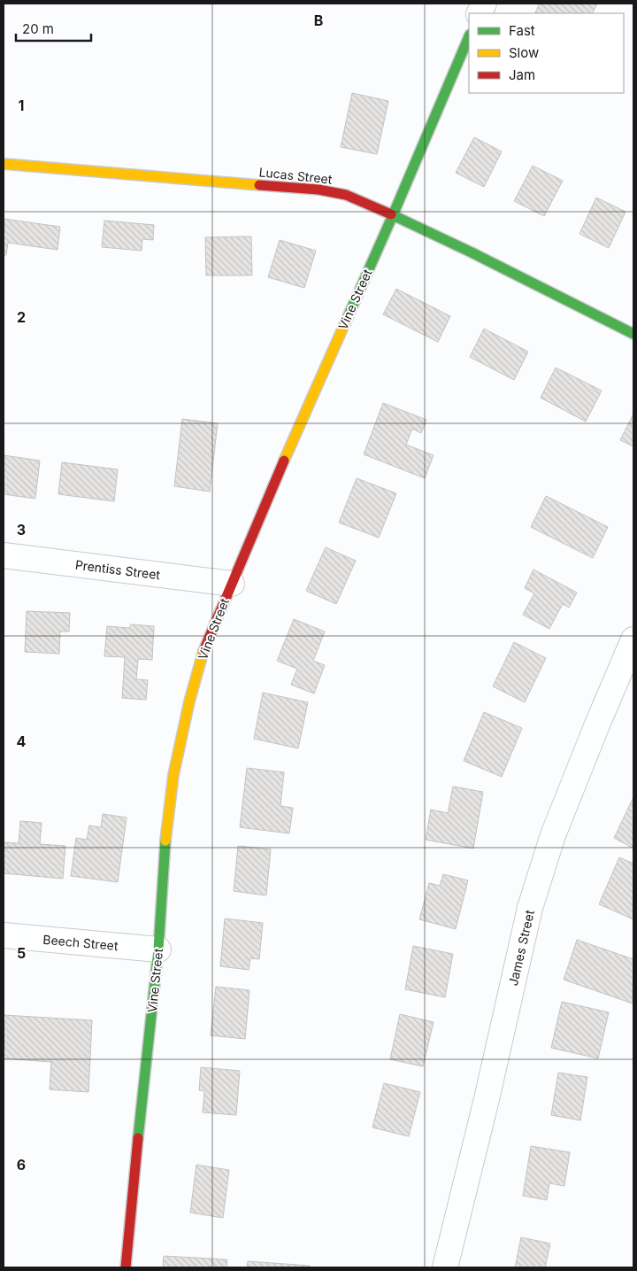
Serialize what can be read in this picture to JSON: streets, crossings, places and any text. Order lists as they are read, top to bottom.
{
  "streets": {
    "street": [
      "Lucas Street",
      "Vine Street",
      "Prentiss Street",
      "Beech Street",
      "James Street"
    ]
  },
  "crossings": [
    ["Lucas Street", "Vine Street"],
    ["Vine Street", "Prentiss Street"],
    ["Vine Street", "Beech Street"]
  ],
  "legend": ["Fast", "Slow", "Jam"],
  "scale_bar": "20 m",
  "grid": {
    "columns": ["B"],
    "rows": [
      "1",
      "2",
      "3",
      "4",
      "5",
      "6"
    ]
  }
}
